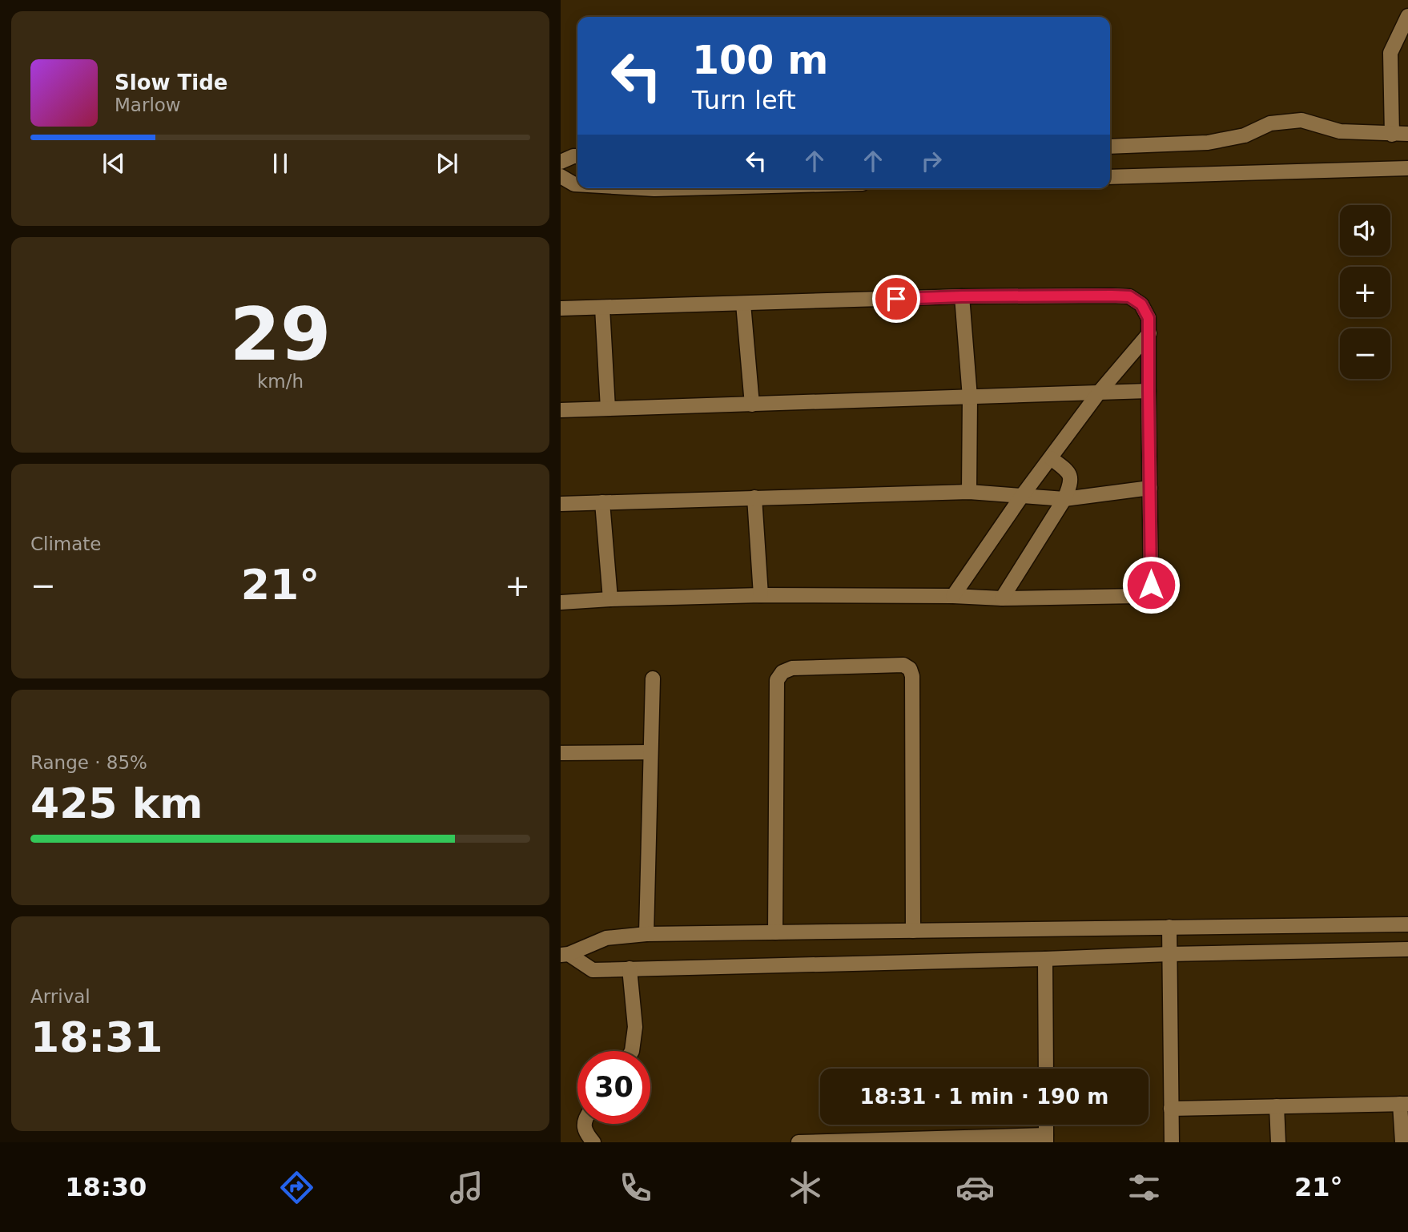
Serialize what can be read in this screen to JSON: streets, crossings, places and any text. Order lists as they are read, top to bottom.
{
  "page": {
    "turn": ["100 m", "Turn left"],
    "song": ["Slow Tide", "Marlow"],
    "map_buttons": ["+", "−"],
    "tile": [
      ["29", "km/h"],
      "Climate",
      ["Range · 85%", "425 km"],
      ["Arrival", "18:31"]
    ],
    "heat": ["−", "21°", "+"],
    "limit": "30",
    "trip": "18:31 · 1 min · 190 m",
    "tabs": ["18:30", "21°"]
  }
}
